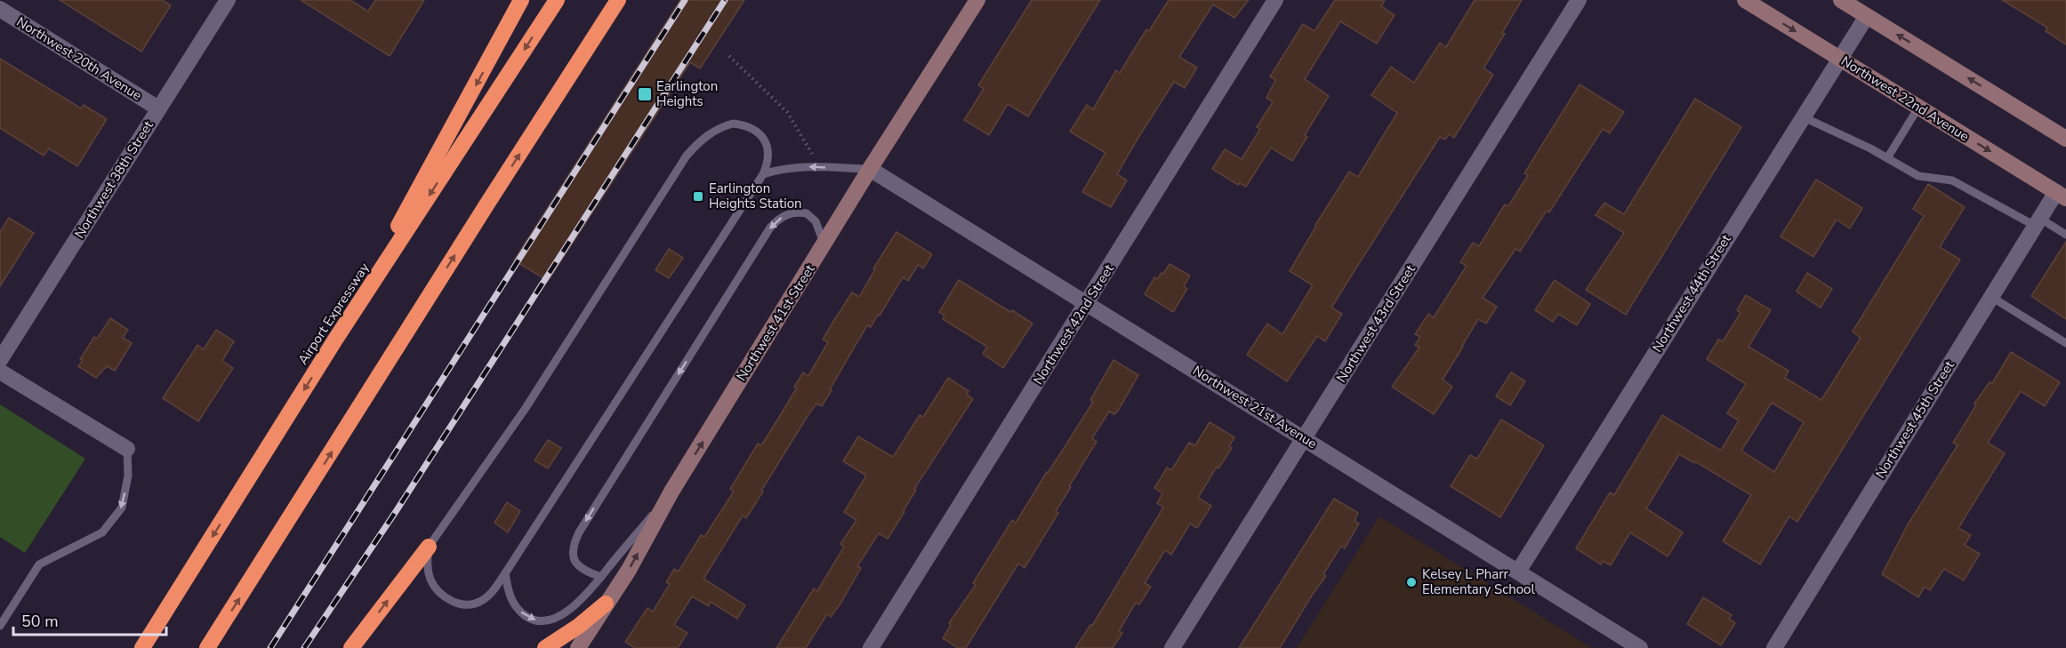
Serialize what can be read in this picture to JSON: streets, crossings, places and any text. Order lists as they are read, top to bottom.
{
  "streets": {
    "highway": ["Airport Expressway"],
    "main road": ["Northwest 22nd Avenue", "Northwest 41st Street"],
    "street": [
      "Northwest 20th Avenue",
      "Northwest 38th Street",
      "Northwest 44th Street",
      "Northwest 43rd Street",
      "Northwest 42nd Street",
      "Northwest 21st Avenue",
      "Northwest 45th Street"
    ]
  },
  "crossings": [
    ["Northwest 20th Avenue", "Northwest 38th Street"],
    ["Northwest 22nd Avenue", "Northwest 44th Street"],
    ["Northwest 22nd Avenue", "Northwest 45th Street"],
    ["Northwest 44th Street", "Northwest 21st Avenue"],
    ["Northwest 41st Street", "Northwest 21st Avenue"],
    ["Northwest 43rd Street", "Northwest 21st Avenue"],
    ["Northwest 42nd Street", "Northwest 21st Avenue"]
  ],
  "one_way": ["Northwest 41st Street"],
  "places": {
    "transit": ["Earlington Heights", "Earlington Heights Station"],
    "other": ["Kelsey L Pharr Elementary School"]
  },
  "scale_bar": "50 m"
}
